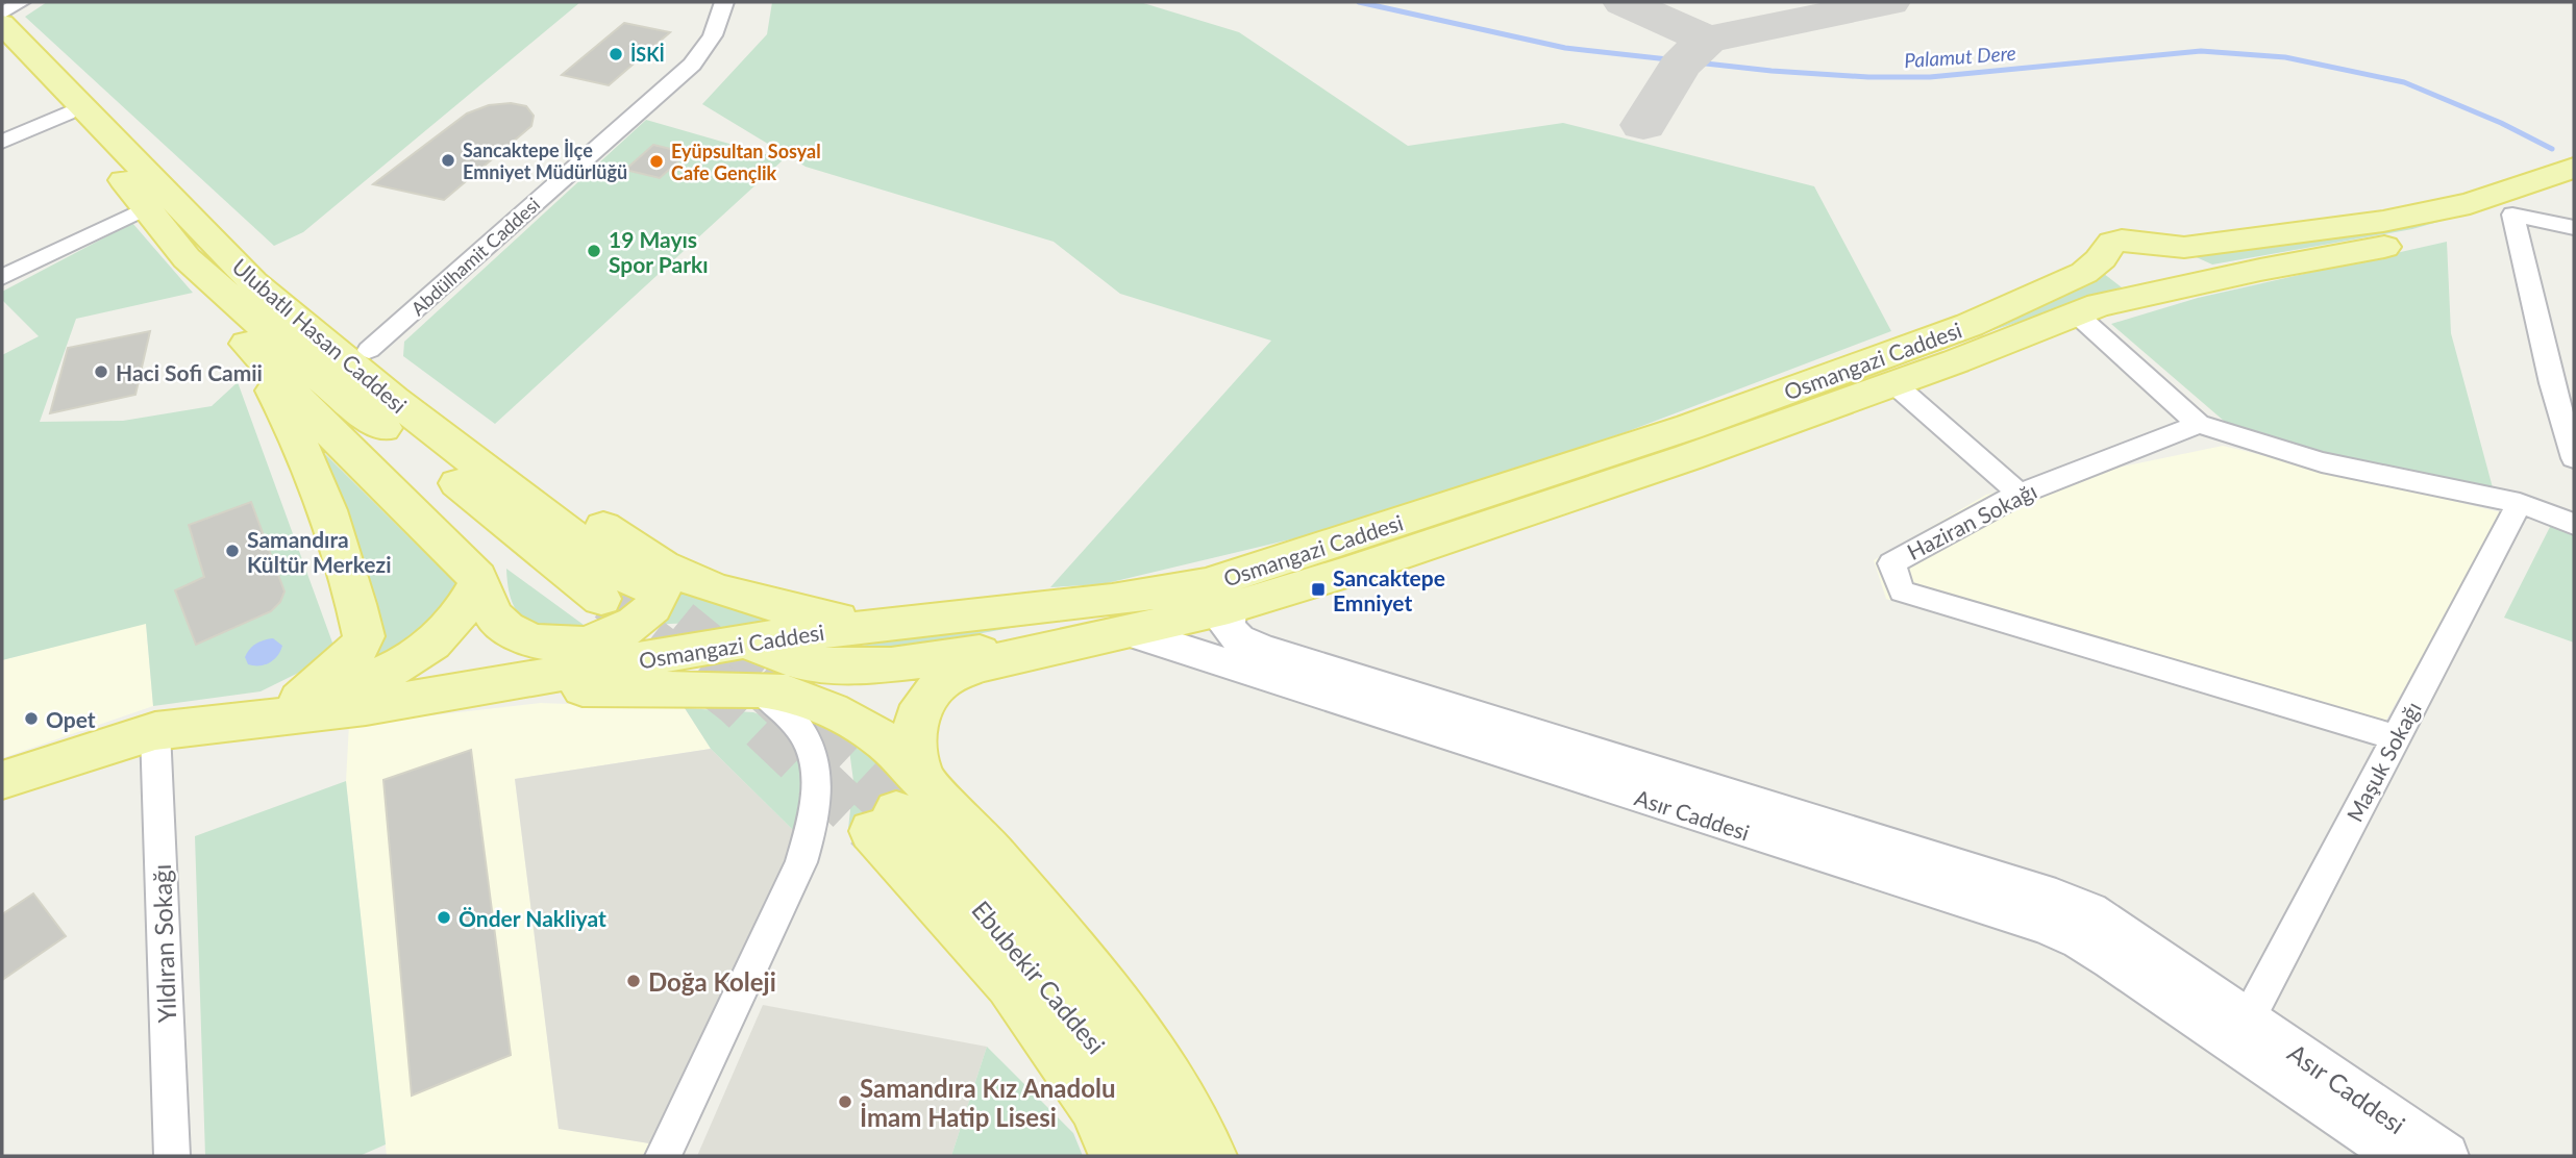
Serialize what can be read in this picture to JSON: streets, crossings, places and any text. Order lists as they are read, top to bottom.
{
  "streets": {
    "main road": ["Ulubatlı Hasan Caddesi", "Osmangazi Caddesi", "Ebubekir Caddesi"],
    "street": [
      "Abdülhamit Caddesi",
      "Haziran Sokağı",
      "Maşuk Sokağı",
      "Asır Caddesi",
      "Yıldıran Sokağı"
    ]
  },
  "crossings": [
    ["Osmangazi Caddesi", "Asır Caddesi"],
    ["Osmangazi Caddesi", "Yıldıran Sokağı"],
    ["Haziran Sokağı", "Maşuk Sokağı"],
    ["Maşuk Sokağı", "Asır Caddesi"]
  ],
  "water": ["Palamut Dere"],
  "places": {
    "other": [
      "İSKİ",
      "Sancaktepe İlçe Emniyet Müdürlüğü",
      "Eyüpsultan Sosyal Cafe Gençlik",
      "19 Mayıs Spor Parkı",
      "Haci Sofi Camii",
      "Samandıra Kültür Merkezi",
      "Opet",
      "Önder Nakliyat",
      "Doğa Koleji",
      "Samandıra Kız Anadolu İmam Hatip Lisesi"
    ],
    "transit": ["Sancaktepe Emniyet"]
  }
}
